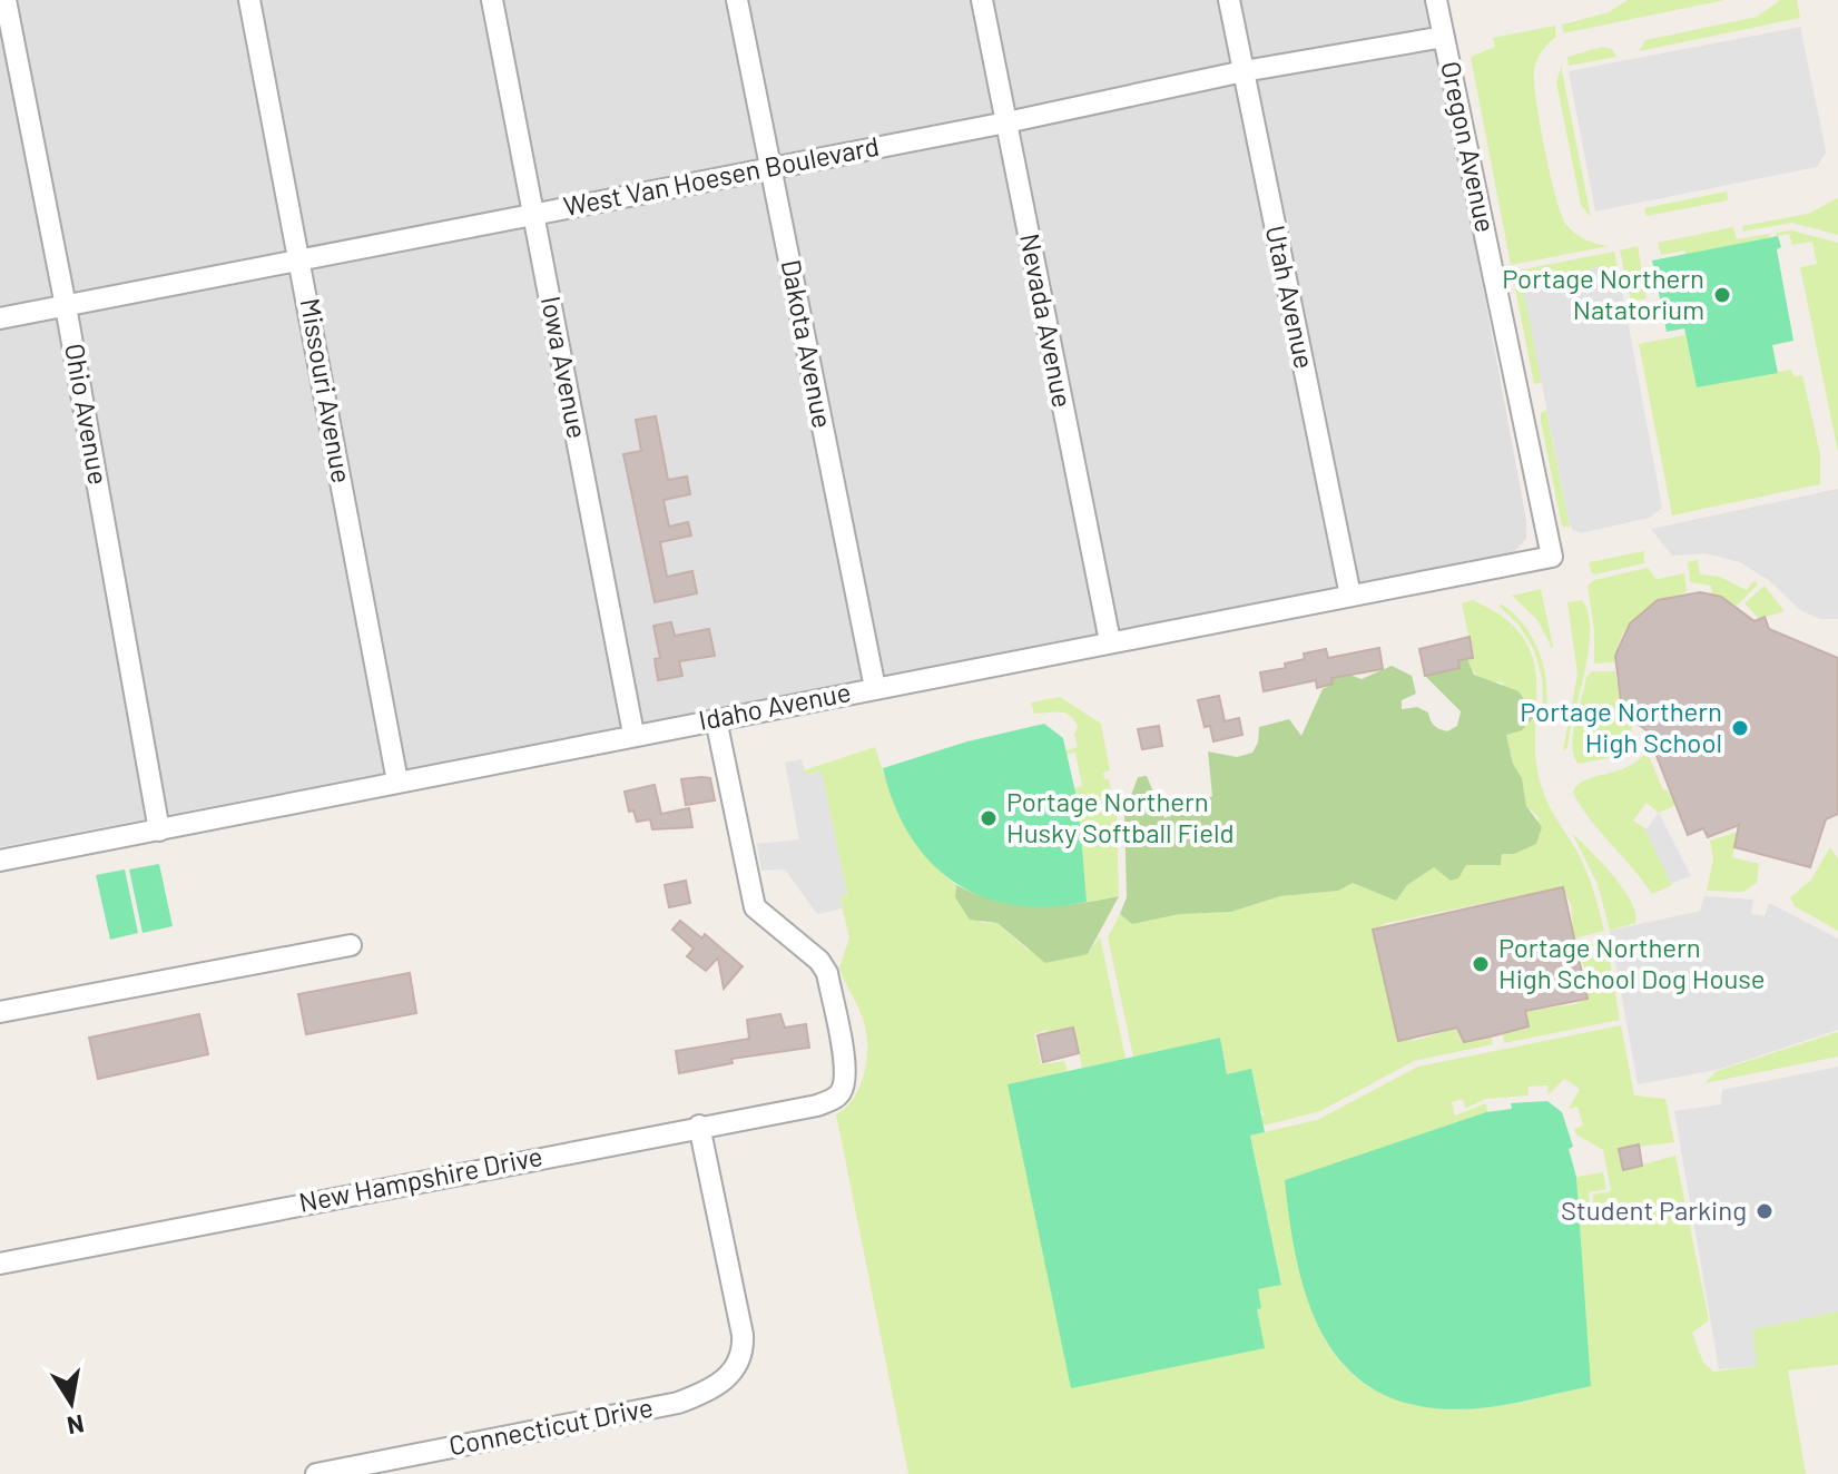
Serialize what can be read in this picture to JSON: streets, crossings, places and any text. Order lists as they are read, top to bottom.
{
  "streets": {
    "street": [
      "Oregon Avenue",
      "West Van Hoesen Boulevard",
      "Utah Avenue",
      "Nevada Avenue",
      "Dakota Avenue",
      "Iowa Avenue",
      "Missouri Avenue",
      "Ohio Avenue",
      "Idaho Avenue",
      "New Hampshire Drive",
      "Connecticut Drive"
    ]
  },
  "crossings": [
    ["Oregon Avenue", "West Van Hoesen Boulevard"],
    ["Oregon Avenue", "Idaho Avenue"],
    ["West Van Hoesen Boulevard", "Utah Avenue"],
    ["West Van Hoesen Boulevard", "Nevada Avenue"],
    ["West Van Hoesen Boulevard", "Dakota Avenue"],
    ["West Van Hoesen Boulevard", "Iowa Avenue"],
    ["West Van Hoesen Boulevard", "Missouri Avenue"],
    ["West Van Hoesen Boulevard", "Ohio Avenue"],
    ["Utah Avenue", "Idaho Avenue"],
    ["Nevada Avenue", "Idaho Avenue"],
    ["Dakota Avenue", "Idaho Avenue"],
    ["Iowa Avenue", "Idaho Avenue"],
    ["Missouri Avenue", "Idaho Avenue"],
    ["Ohio Avenue", "Idaho Avenue"],
    ["Idaho Avenue", "New Hampshire Drive"],
    ["New Hampshire Drive", "Connecticut Drive"]
  ],
  "places": [
    "Portage Northern Natatorium",
    "Portage Northern High School",
    "Portage Northern Husky Softball Field",
    "Portage Northern High School Dog House",
    "Student Parking"
  ],
  "north": "bottom"
}
